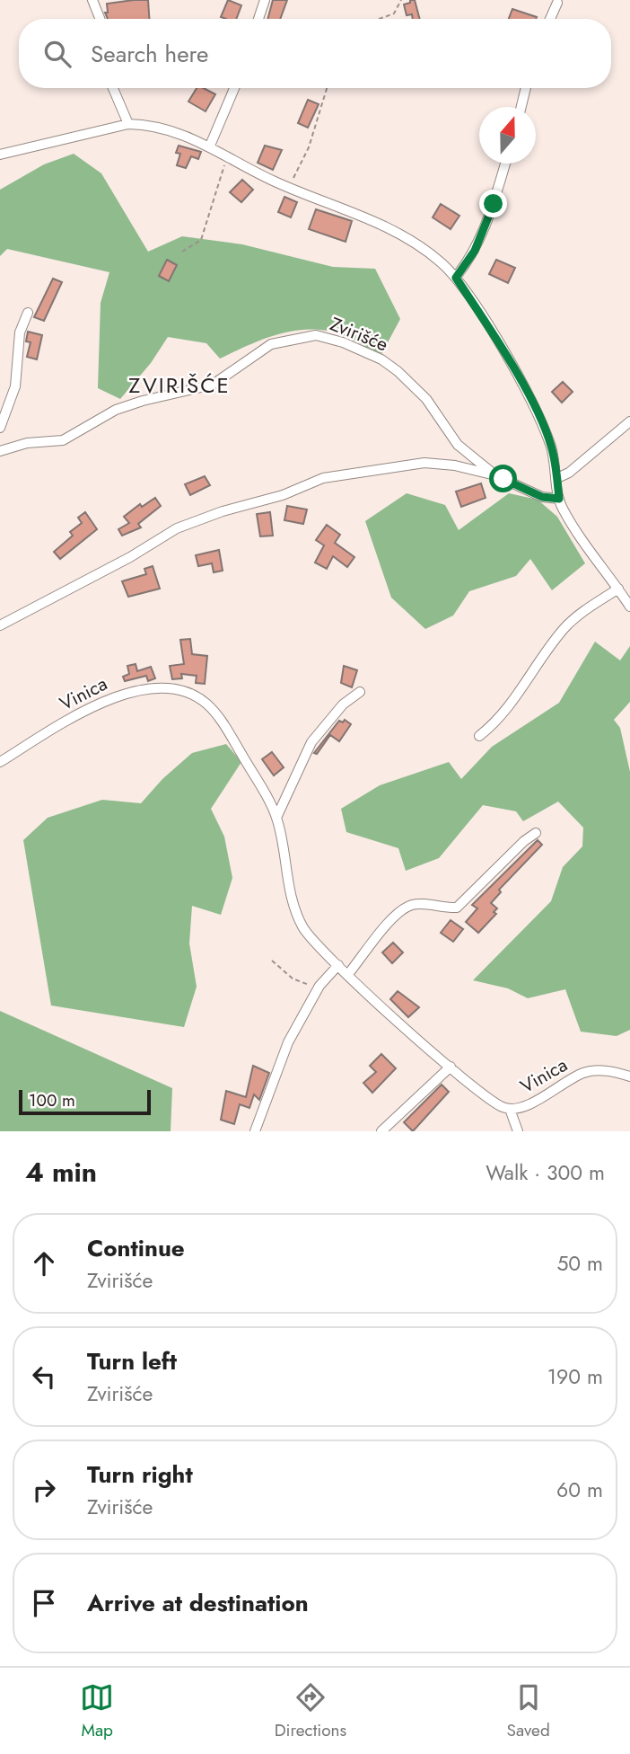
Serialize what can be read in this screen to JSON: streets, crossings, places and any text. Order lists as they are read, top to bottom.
{
  "streets": {
    "street": ["Zvirišće", "Vinica"]
  },
  "districts": ["ZVIRIŠĆE"],
  "scale_bar": "100 m",
  "north": "top",
  "page": {
    "search": "Search here",
    "scale": "100 m",
    "heading": ["4 min", "Walk · 300 m"],
    "list": [
      ["Continue", "Zvirišće", "50 m"],
      ["Turn left", "Zvirišće", "190 m"],
      ["Turn right", "Zvirišće", "60 m"],
      "Arrive at destination"
    ],
    "nav": ["Map", "Directions", "Saved"]
  }
}
